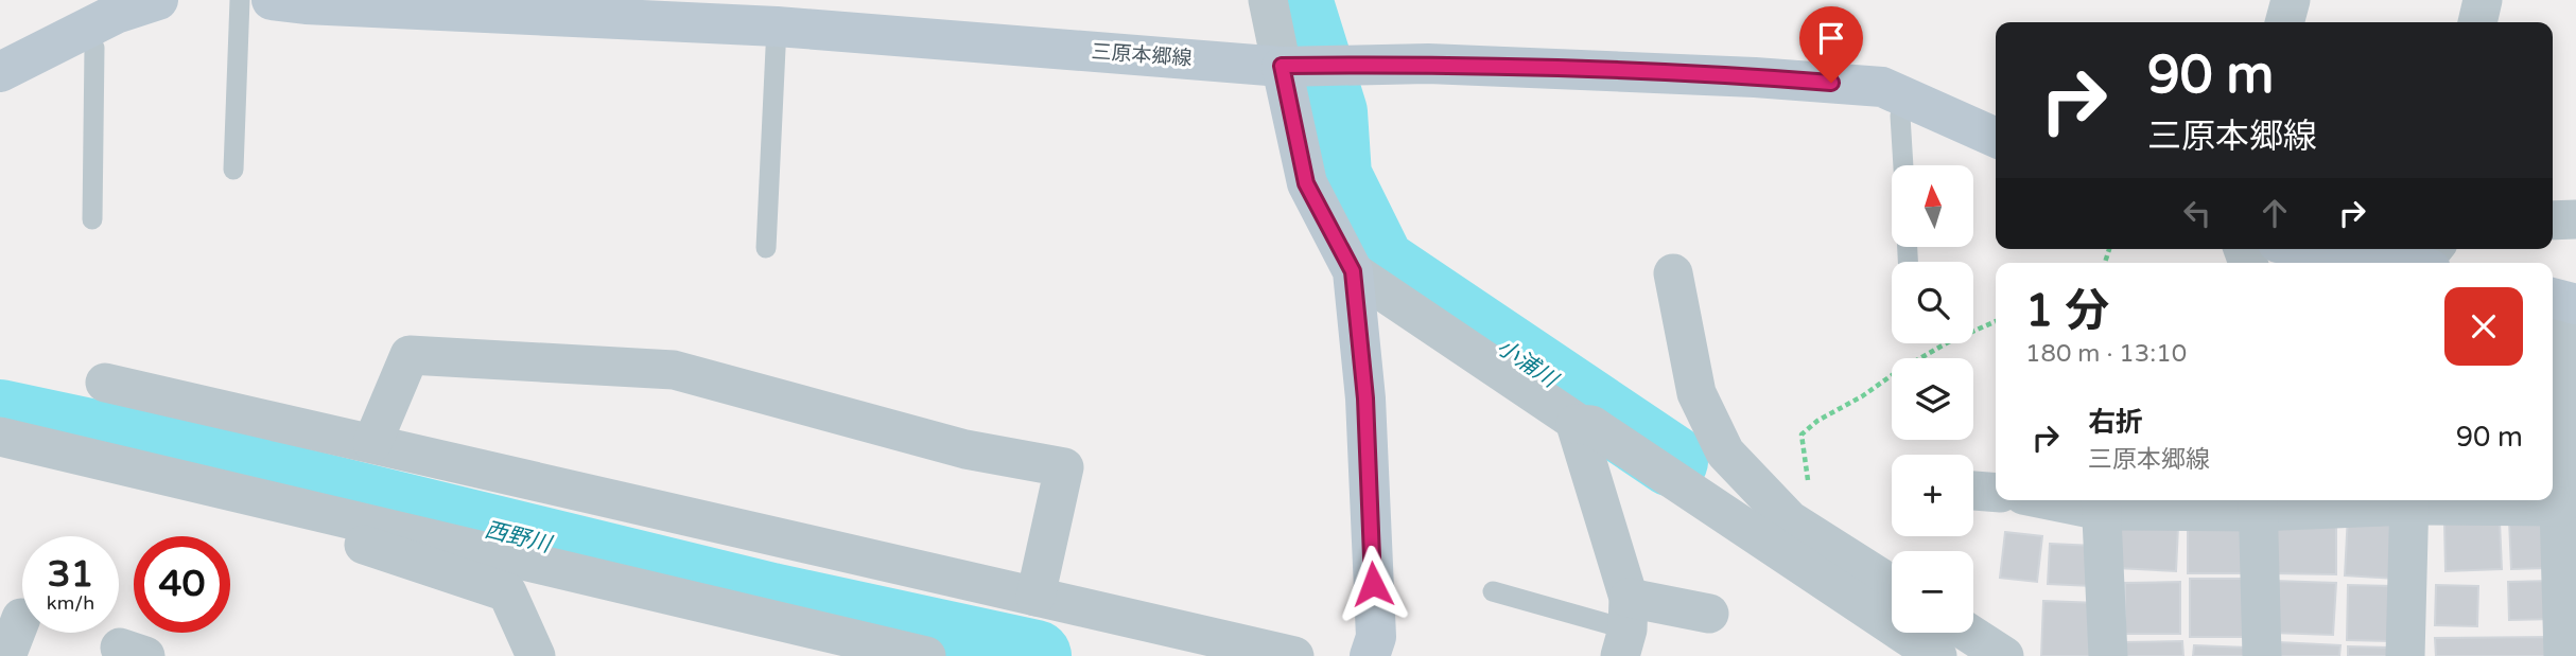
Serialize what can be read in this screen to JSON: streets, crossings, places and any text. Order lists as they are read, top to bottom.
{
  "streets": {
    "main road": ["三原本郷線"]
  },
  "water": ["小浦川", "西野川"],
  "north": "top",
  "page": {
    "turn": ["90 m", "三原本郷線"],
    "map_buttons": ["+", "−"],
    "heading": ["1 分", "180 m · 13:10"],
    "list": [
      {
        "name": "右折",
        "note": "三原本郷線",
        "value": "90 m"
      }
    ],
    "speed": "31 km/h",
    "limit": "40"
  }
}
